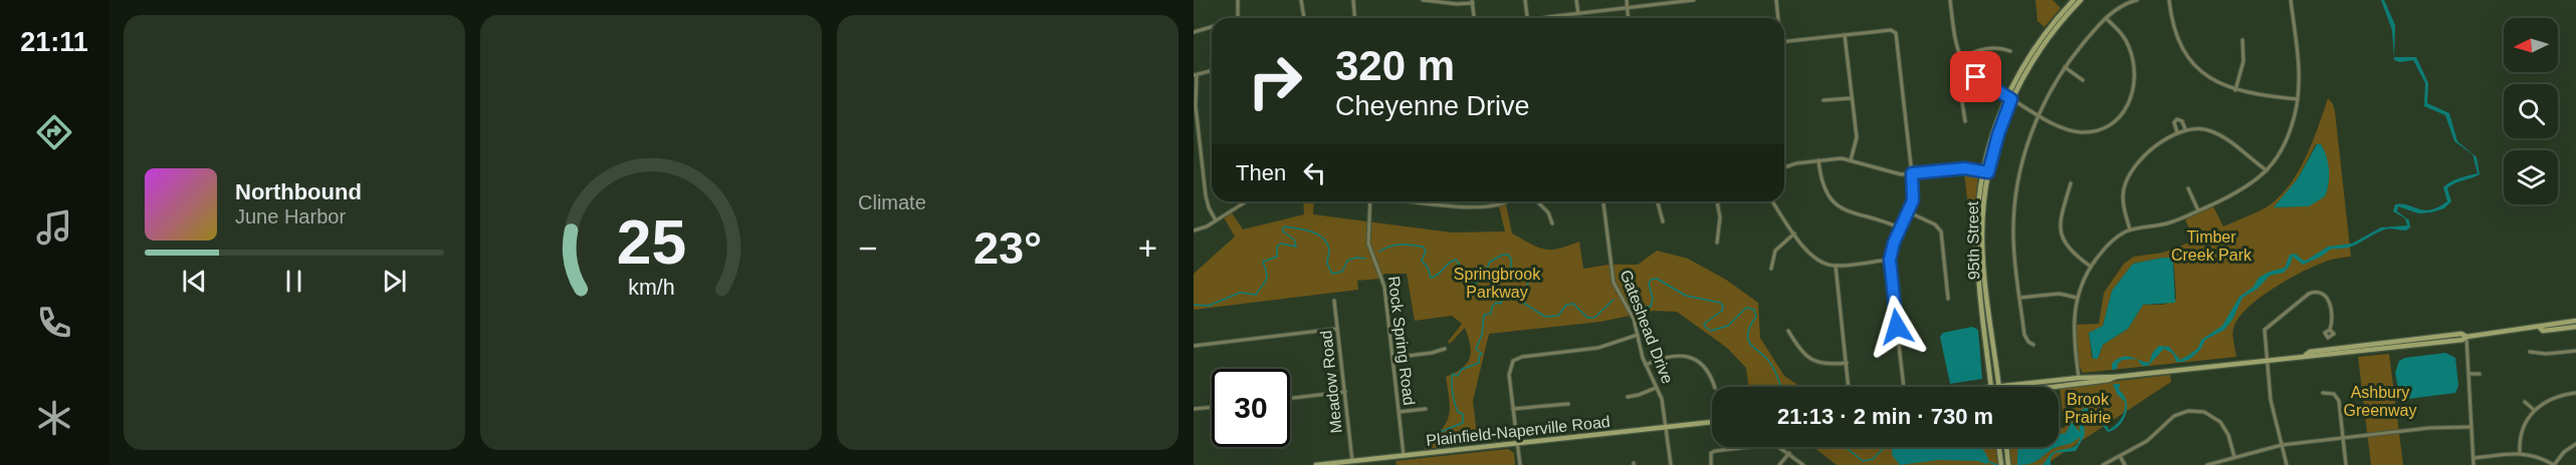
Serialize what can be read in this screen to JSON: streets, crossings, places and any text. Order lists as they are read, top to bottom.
{
  "streets": {
    "main road": ["95th Street", "Plainfield-Naperville Road"],
    "street": ["Gateshead Drive", "Rock Spring Road", "Meadow Road"]
  },
  "crossings": [
    ["Gateshead Drive", "Plainfield-Naperville Road"],
    ["Rock Spring Road", "Plainfield-Naperville Road"],
    ["Meadow Road", "Plainfield-Naperville Road"]
  ],
  "parks": [
    "Timber Creek Park",
    "Springbrook Parkway",
    "Ashbury Greenway",
    "Brook Prairie"
  ],
  "north": "left",
  "page": {
    "tabs": "21:11",
    "tile": "Climate",
    "turn": ["320 m", "Cheyenne Drive"],
    "then": "Then",
    "song": ["Northbound", "June Harbor"],
    "heat": ["−", "23°", "+"],
    "limit": "30",
    "trip": "21:13 · 2 min · 730 m",
    "gauge": ["25", "km/h"]
  }
}
